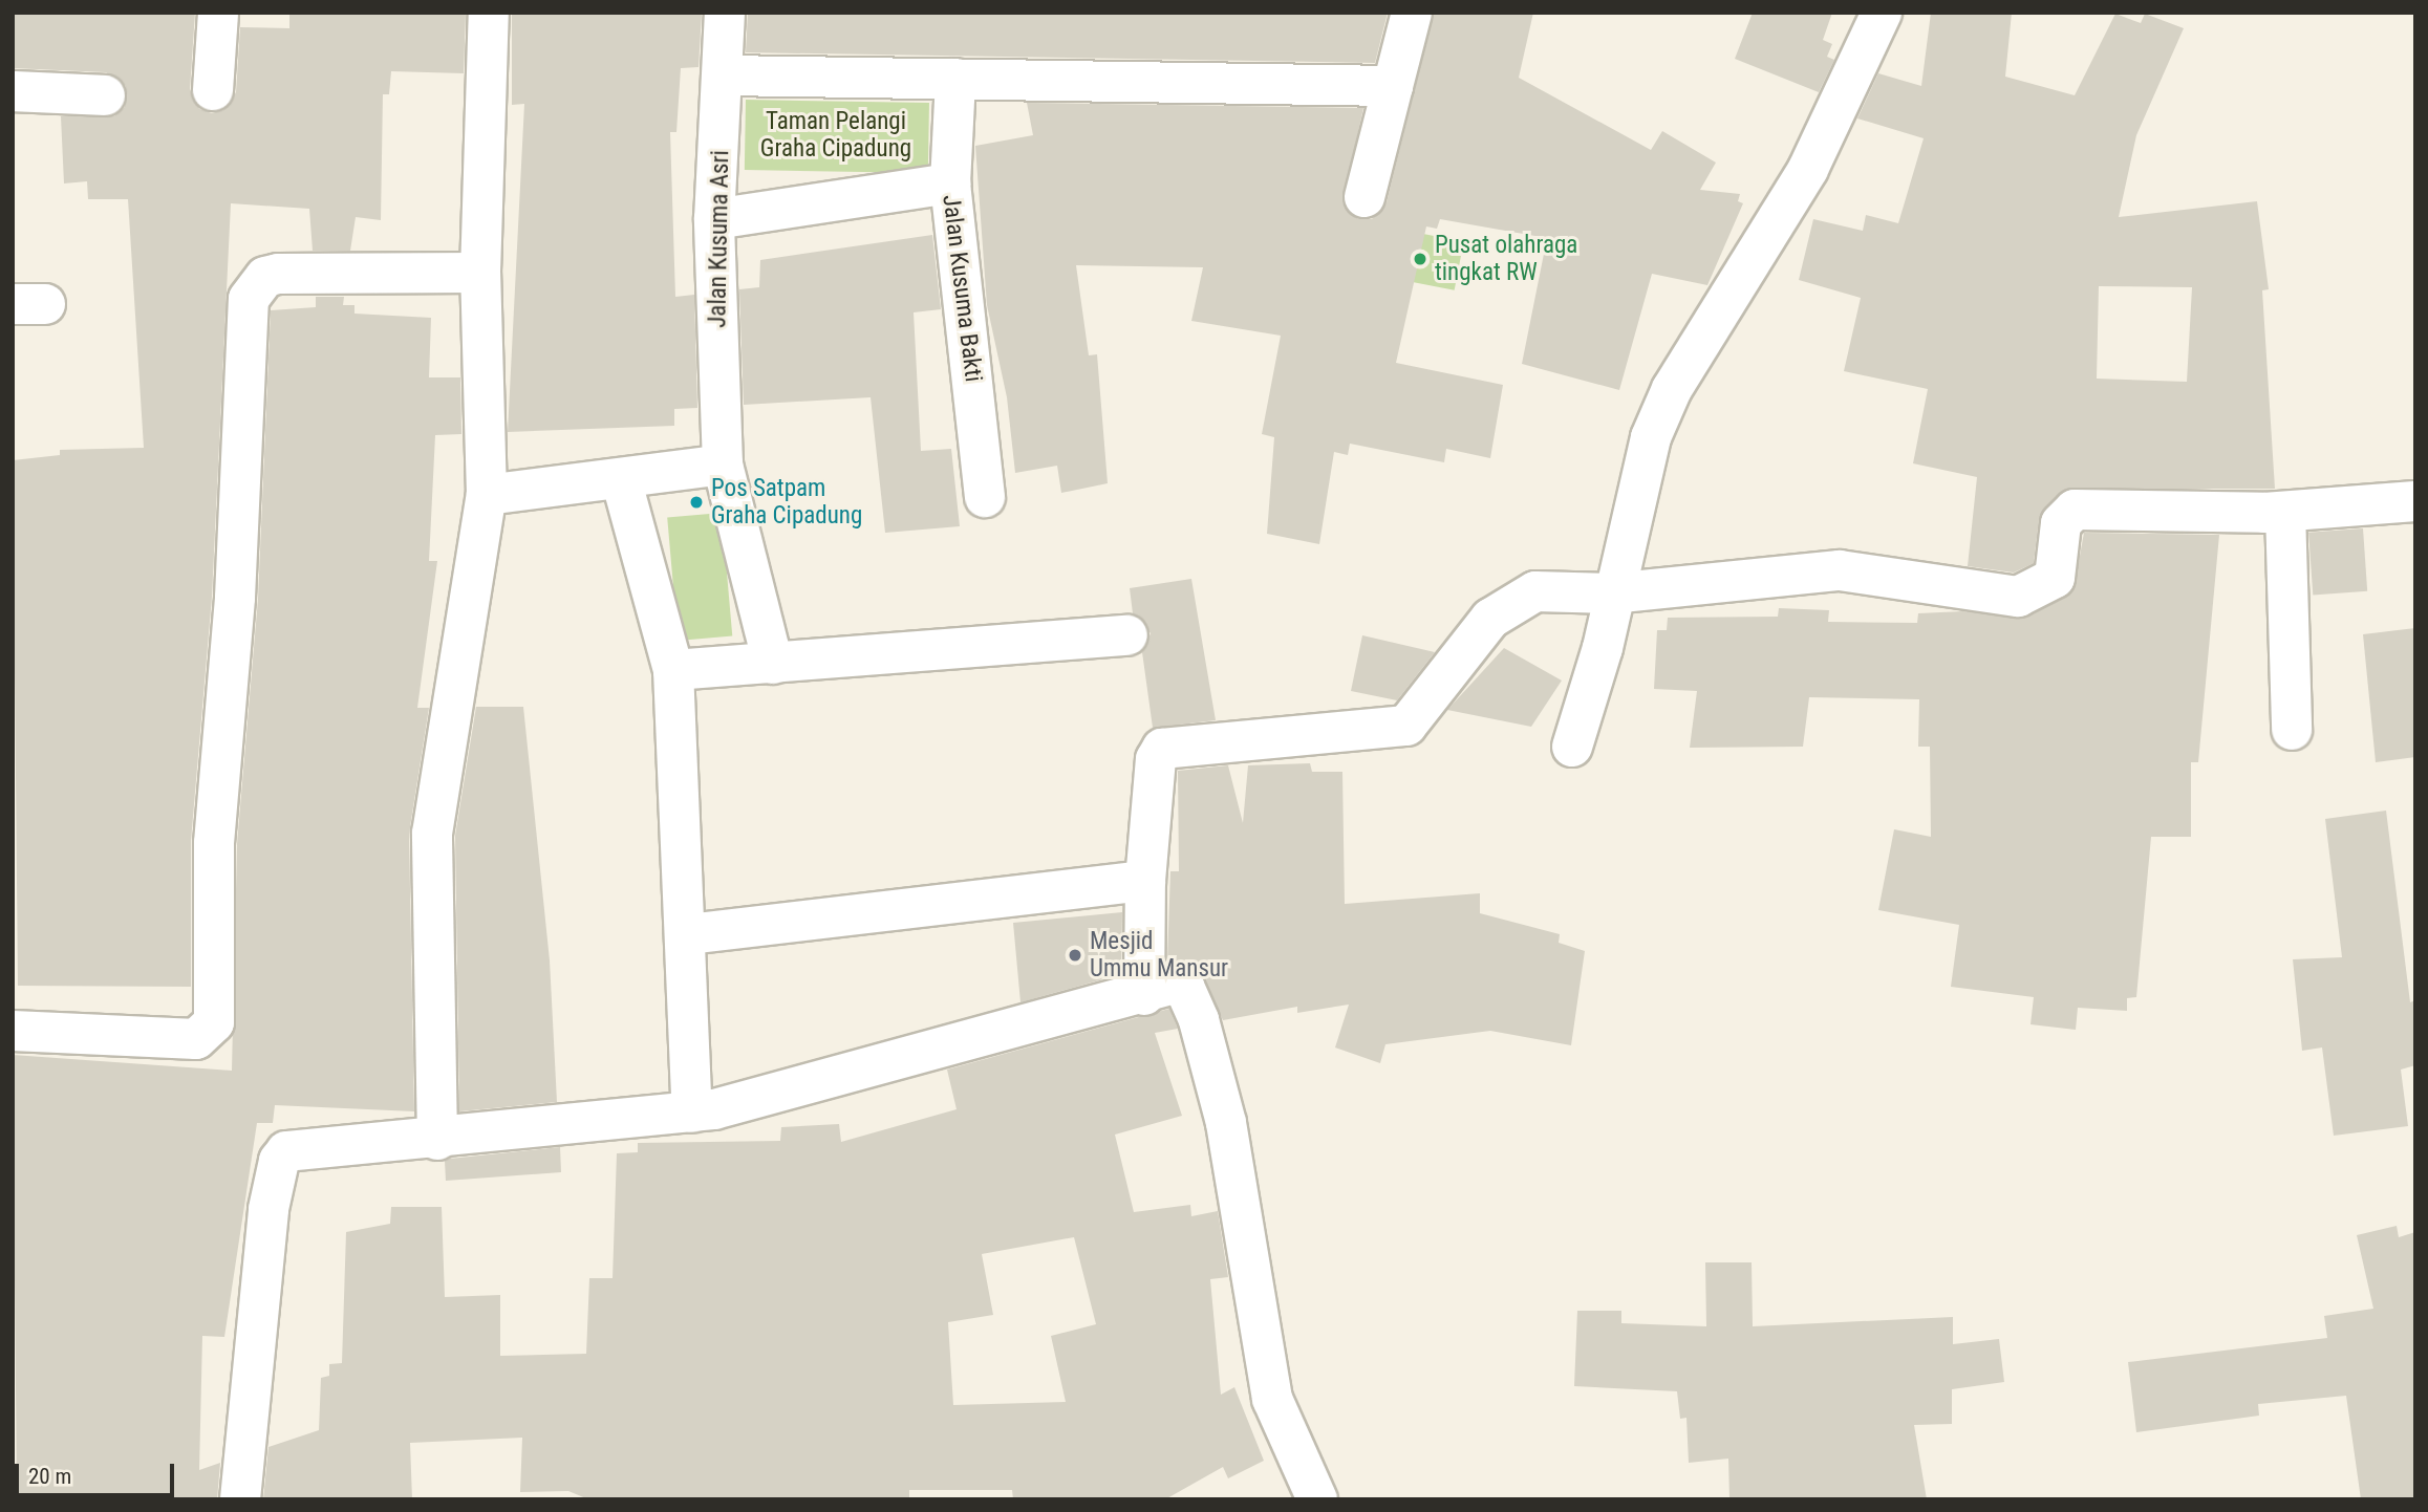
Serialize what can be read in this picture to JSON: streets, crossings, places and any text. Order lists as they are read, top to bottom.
{
  "streets": {
    "street": ["Jalan Kusuma Asri", "Jalan Kusuma Bakti"]
  },
  "crossings": [
    ["Jalan Kusuma Asri", "Jalan Kusuma Bakti"]
  ],
  "parks": ["Taman Pelangi Graha Cipadung"],
  "places": ["Pusat olahraga tingkat RW", "Pos Satpam Graha Cipadung", "Mesjid Ummu Mansur"],
  "scale_bar": "20 m"
}
